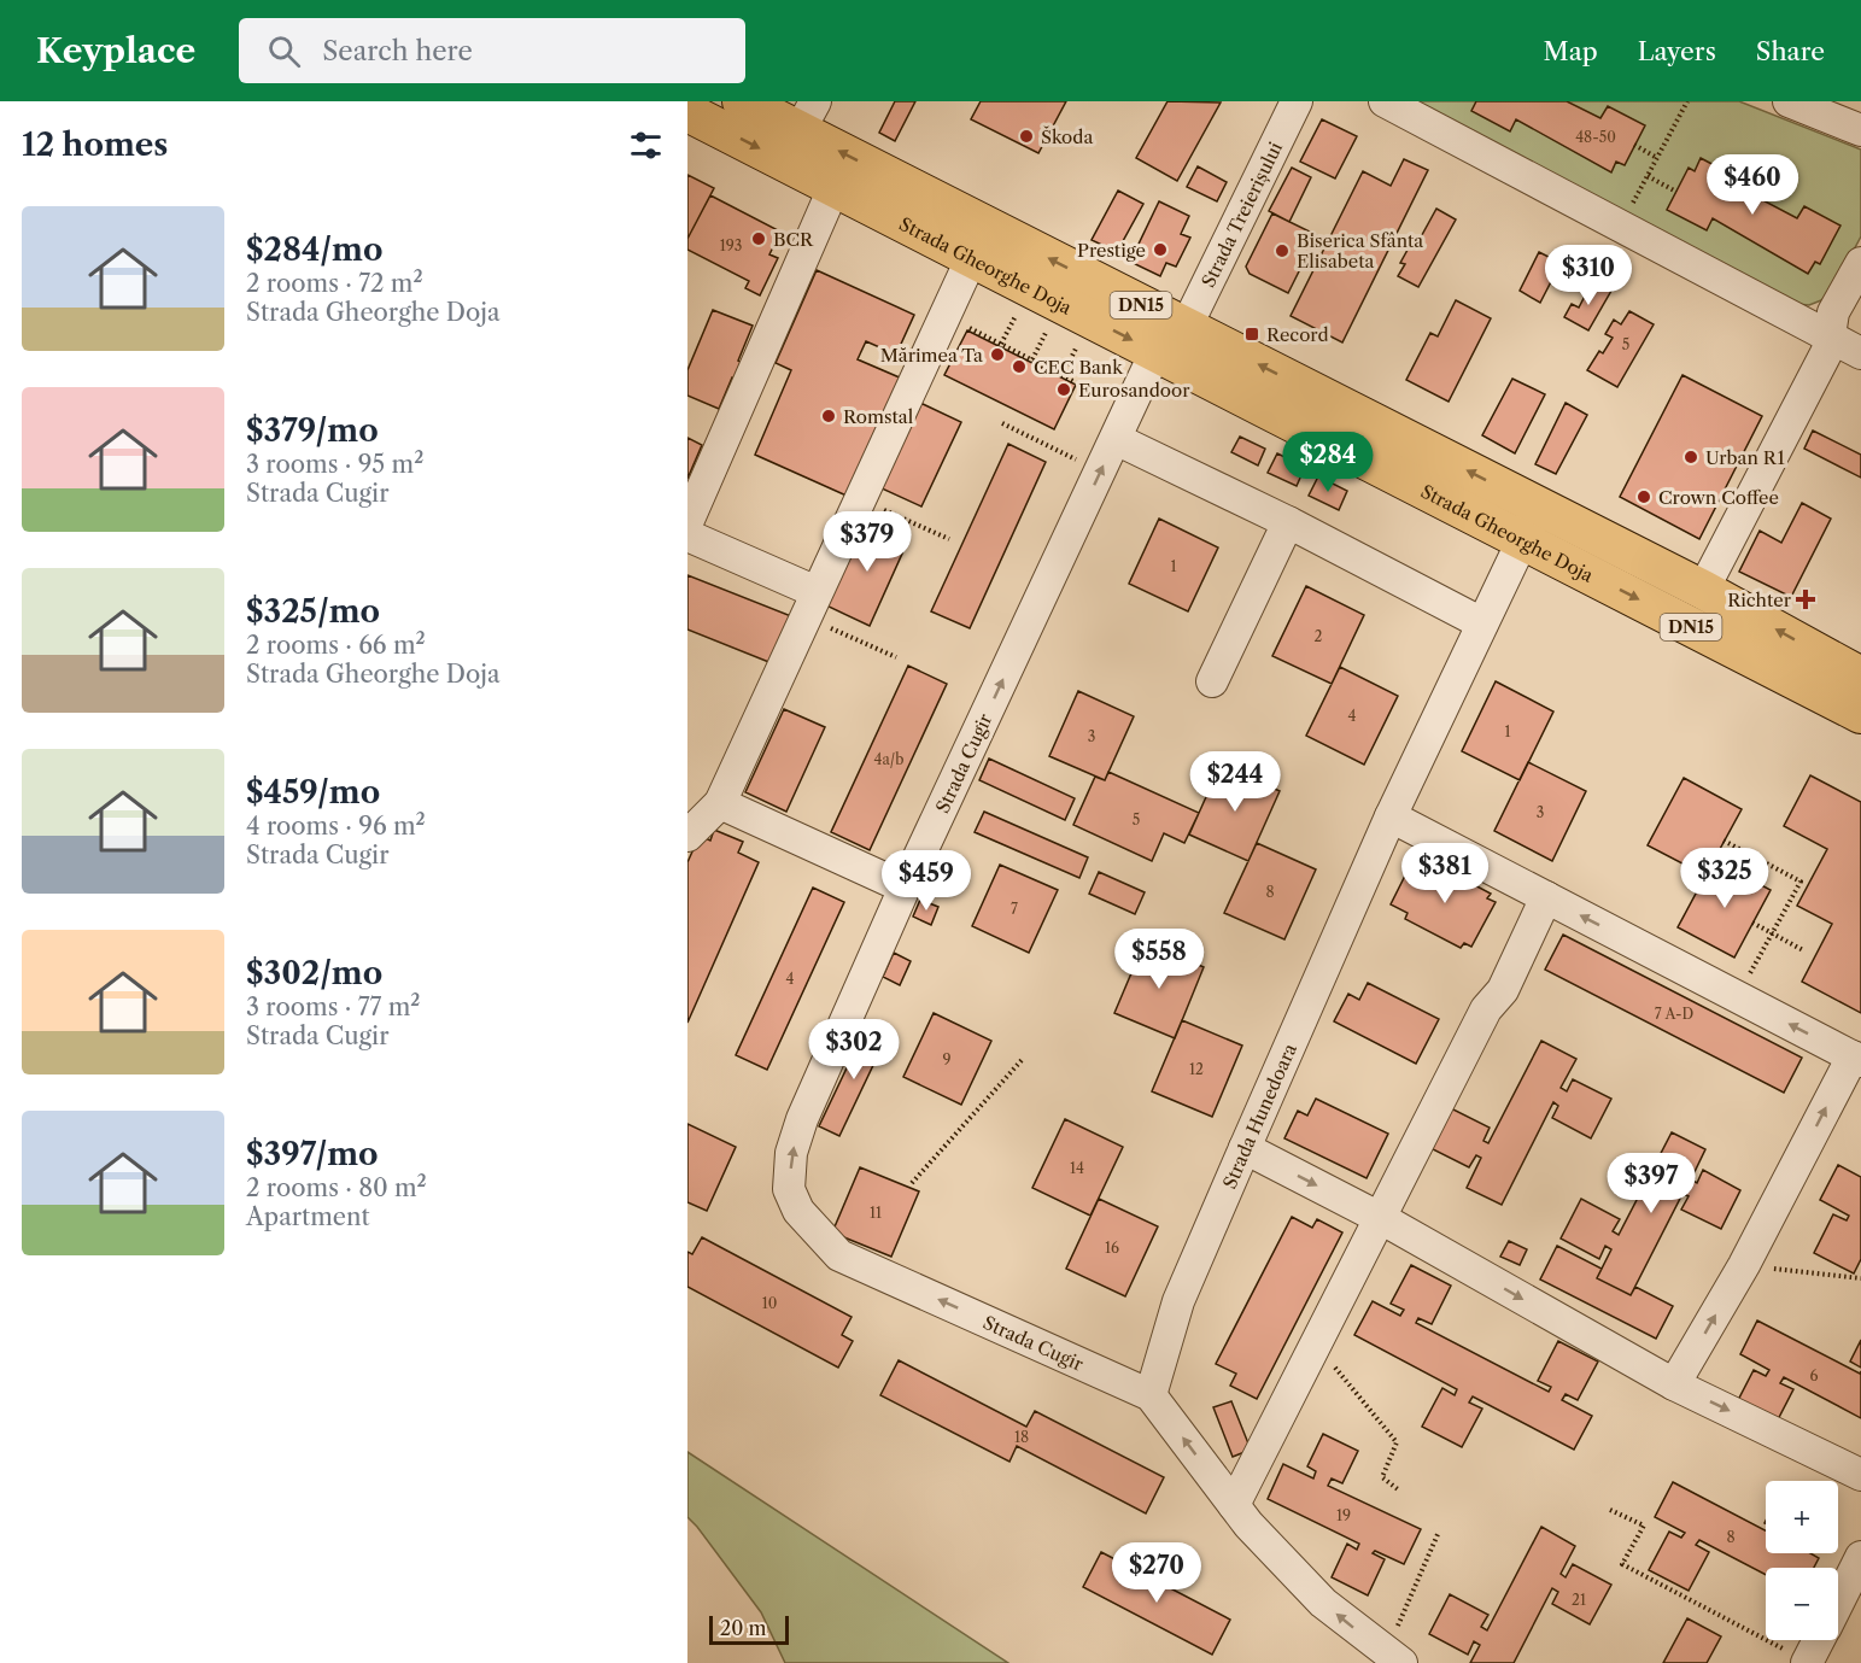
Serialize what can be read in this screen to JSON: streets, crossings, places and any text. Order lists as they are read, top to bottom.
{
  "streets": {
    "main road": ["Strada Gheorghe Doja", "DN15"],
    "street": ["Strada Treierișului", "Strada Cugir", "Strada Hunedoara"]
  },
  "crossings": [
    ["Strada Treierișului", "Strada Gheorghe Doja"],
    ["Strada Gheorghe Doja", "Strada Cugir"],
    ["Strada Gheorghe Doja", "Strada Hunedoara"],
    ["Strada Cugir", "Strada Hunedoara"]
  ],
  "places": {
    "other": [
      "Škoda",
      "BCR",
      "Prestige",
      "Biserica Sfânta Elisabeta",
      "Mărimea Ta",
      "CEC Bank",
      "Eurosandoor",
      "Romstal",
      "Urban R1",
      "Crown Coffee"
    ],
    "transit": ["Record"],
    "health": ["Richter"]
  },
  "house_numbers": [
    "48-50",
    "193",
    "5",
    "1",
    "2",
    "4",
    "1",
    "3",
    "4a/b",
    "3",
    "5",
    "8",
    "7",
    "4",
    "7 A-D",
    "9",
    "12",
    "14",
    "11",
    "16",
    "10",
    "6",
    "18",
    "19",
    "8",
    "21"
  ],
  "scale_bar": "20 m",
  "page": {
    "header": "Keyplace",
    "search": "Search here",
    "nav": ["Map", "Layers", "Share"],
    "heading": "12 homes",
    "price": [
      "$460",
      "$310",
      "$284",
      "$379",
      "$244",
      "$381",
      "$325",
      "$459",
      "$558",
      "$302",
      "$397",
      "$270"
    ],
    "list": [
      {
        "name": "$284/mo",
        "note": "2 rooms · 72 m² · Strada Gheorghe Doja"
      },
      {
        "name": "$379/mo",
        "note": "3 rooms · 95 m² · Strada Cugir"
      },
      {
        "name": "$325/mo",
        "note": "2 rooms · 66 m² · Strada Gheorghe Doja"
      },
      {
        "name": "$459/mo",
        "note": "4 rooms · 96 m² · Strada Cugir"
      },
      {
        "name": "$302/mo",
        "note": "3 rooms · 77 m² · Strada Cugir"
      },
      {
        "name": "$397/mo",
        "note": "2 rooms · 80 m² · Apartment"
      }
    ],
    "map_buttons": ["+", "−"],
    "scale": "20 m"
  }
}
